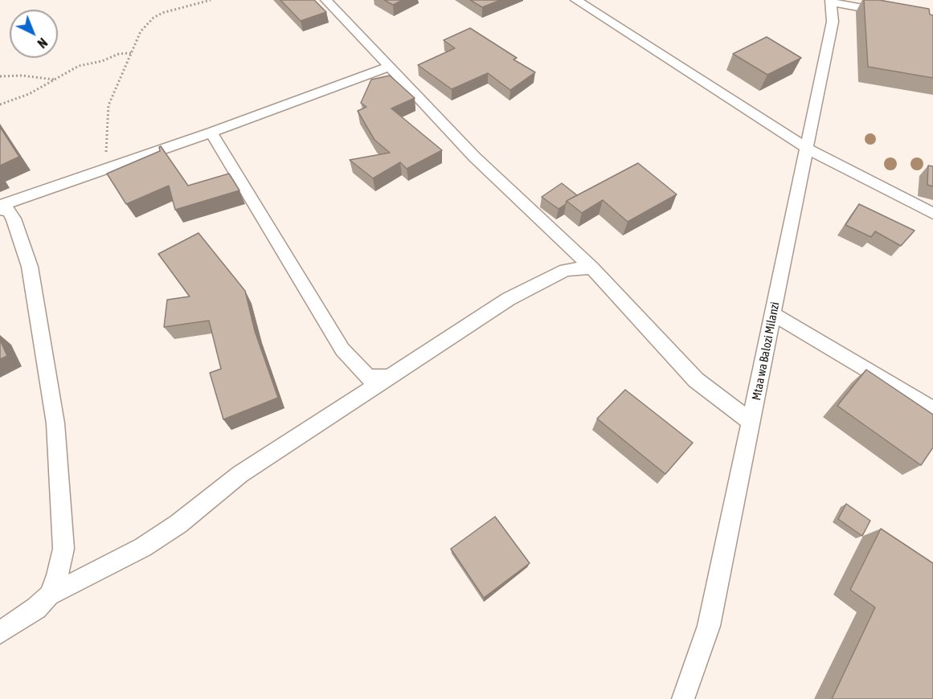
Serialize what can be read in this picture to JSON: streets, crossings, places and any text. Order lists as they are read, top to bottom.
{
  "streets": {
    "street": ["Mtaa wa Balozi Milanzi"]
  },
  "north": "bottom right"
}
